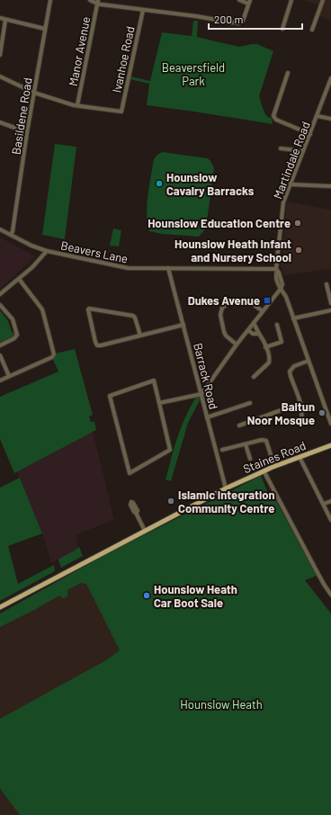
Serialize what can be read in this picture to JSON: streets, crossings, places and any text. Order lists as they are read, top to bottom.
{
  "streets": {
    "main road": ["Staines Road"],
    "street": [
      "Manor Avenue",
      "Ivanhoe Road",
      "Basildene Road",
      "Martindale Road",
      "Beavers Lane",
      "Barrack Road"
    ]
  },
  "crossings": [
    ["Manor Avenue", "Ivanhoe Road"],
    ["Basildene Road", "Beavers Lane"],
    ["Martindale Road", "Beavers Lane"],
    ["Beavers Lane", "Barrack Road"],
    ["Barrack Road", "Staines Road"]
  ],
  "parks": ["Beaversfield Park", "Hounslow Heath"],
  "places": {
    "other": [
      "Hounslow Cavalry Barracks",
      "Hounslow Education Centre",
      "Hounslow Heath Infant and Nursery School",
      "Baitun Noor Mosque",
      "Islamic Integration Community Centre",
      "Hounslow Heath Car Boot Sale"
    ],
    "transit": ["Dukes Avenue"]
  },
  "scale_bar": "200 m"
}
